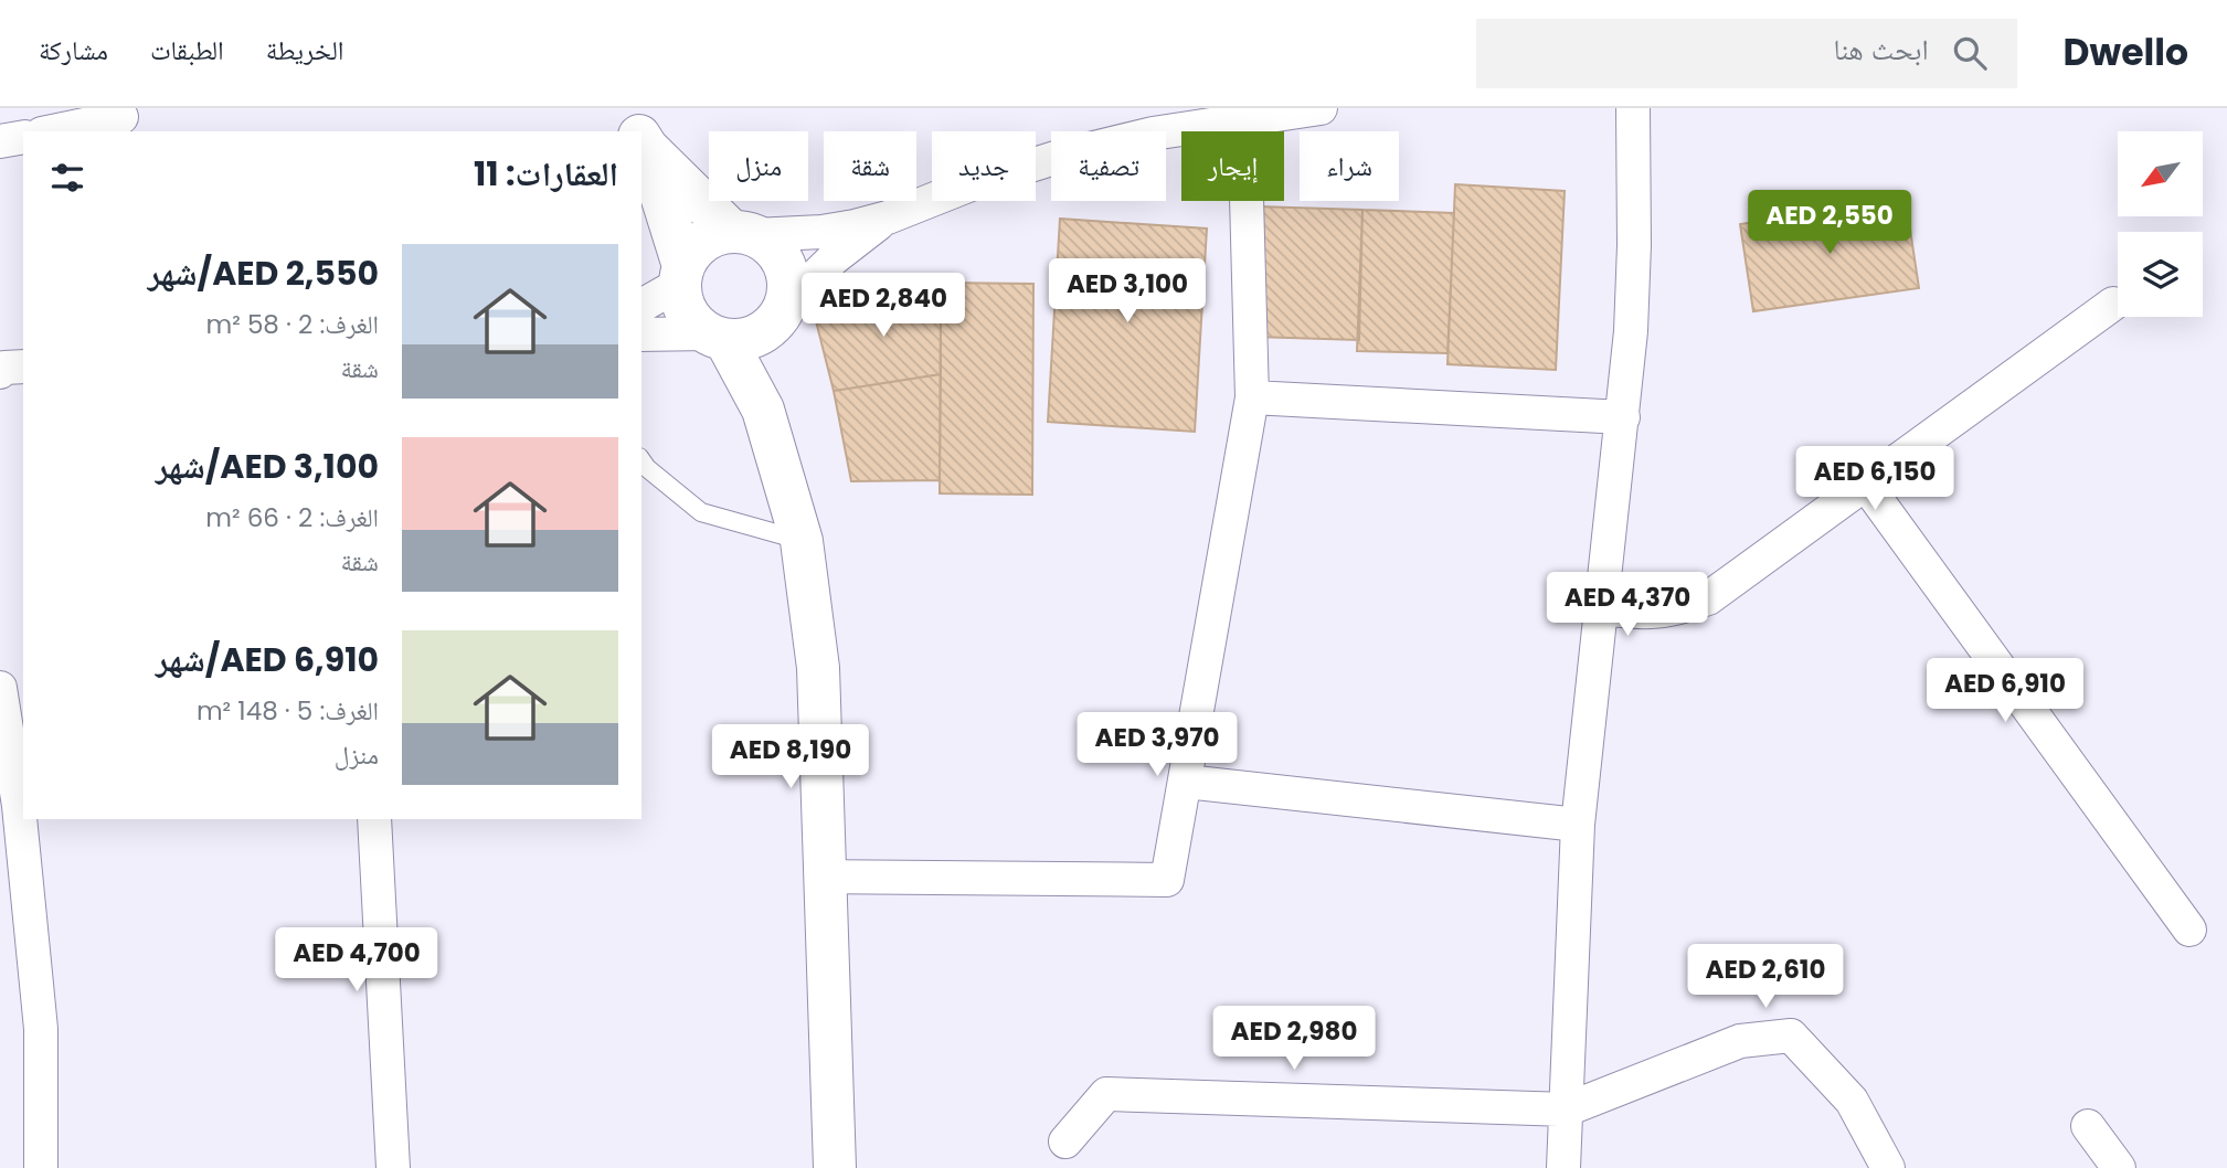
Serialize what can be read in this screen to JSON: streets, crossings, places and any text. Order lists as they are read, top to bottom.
{
  "north": "bottom left",
  "page": {
    "header": "Dwello",
    "search": "ابحث هنا",
    "nav": ["الخريطة", "الطبقات", "مشاركة"],
    "chip": [
      "شراء",
      "إيجار",
      "تصفية",
      "جديد",
      "شقة",
      "منزل"
    ],
    "heading": "العقارات: 11",
    "price": [
      "AED 2,550",
      "AED 3,100",
      "AED 2,840",
      "AED 6,150",
      "AED 4,370",
      "AED 6,910",
      "AED 3,970",
      "AED 8,190",
      "AED 4,700",
      "AED 2,610",
      "AED 2,980"
    ],
    "list": [
      {
        "name": "AED 2,550/شهر",
        "note": "الغرف: 2 · 58 m² · شقة"
      },
      {
        "name": "AED 3,100/شهر",
        "note": "الغرف: 2 · 66 m² · شقة"
      },
      {
        "name": "AED 6,910/شهر",
        "note": "الغرف: 5 · 148 m² · منزل"
      }
    ]
  }
}
